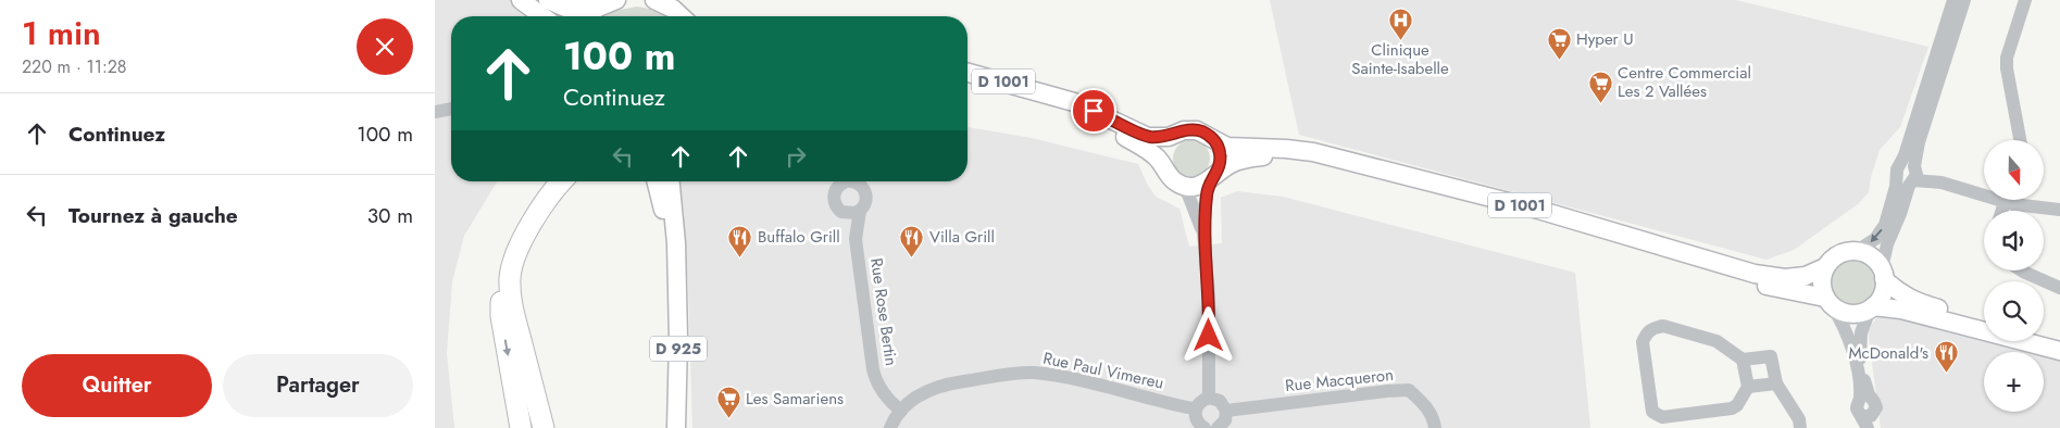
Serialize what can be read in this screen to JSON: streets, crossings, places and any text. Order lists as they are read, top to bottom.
{
  "streets": {
    "main road": ["D 1001", "D 925"],
    "street": ["Rue Rose Bertin", "Rue Paul Vimereu", "Rue Macqueron"]
  },
  "crossings": [
    ["Rue Rose Bertin", "Rue Paul Vimereu"]
  ],
  "places": {
    "hospital": ["Clinique Sainte-Isabelle"],
    "supermarket": ["Hyper U", "Centre Commercial Les 2 Vallées", "Les Samariens"],
    "restaurant": ["Buffalo Grill", "Villa Grill", "McDonald's"]
  },
  "north": "bottom",
  "page": {
    "heading": ["1 min", "220 m · 11:28"],
    "turn": ["100 m", "Continuez"],
    "list": [
      {
        "name": "Continuez",
        "value": "100 m"
      },
      {
        "name": "Tournez à gauche",
        "value": "30 m"
      }
    ],
    "map_buttons": "+",
    "buttons": ["Quitter", "Partager"]
  }
}
